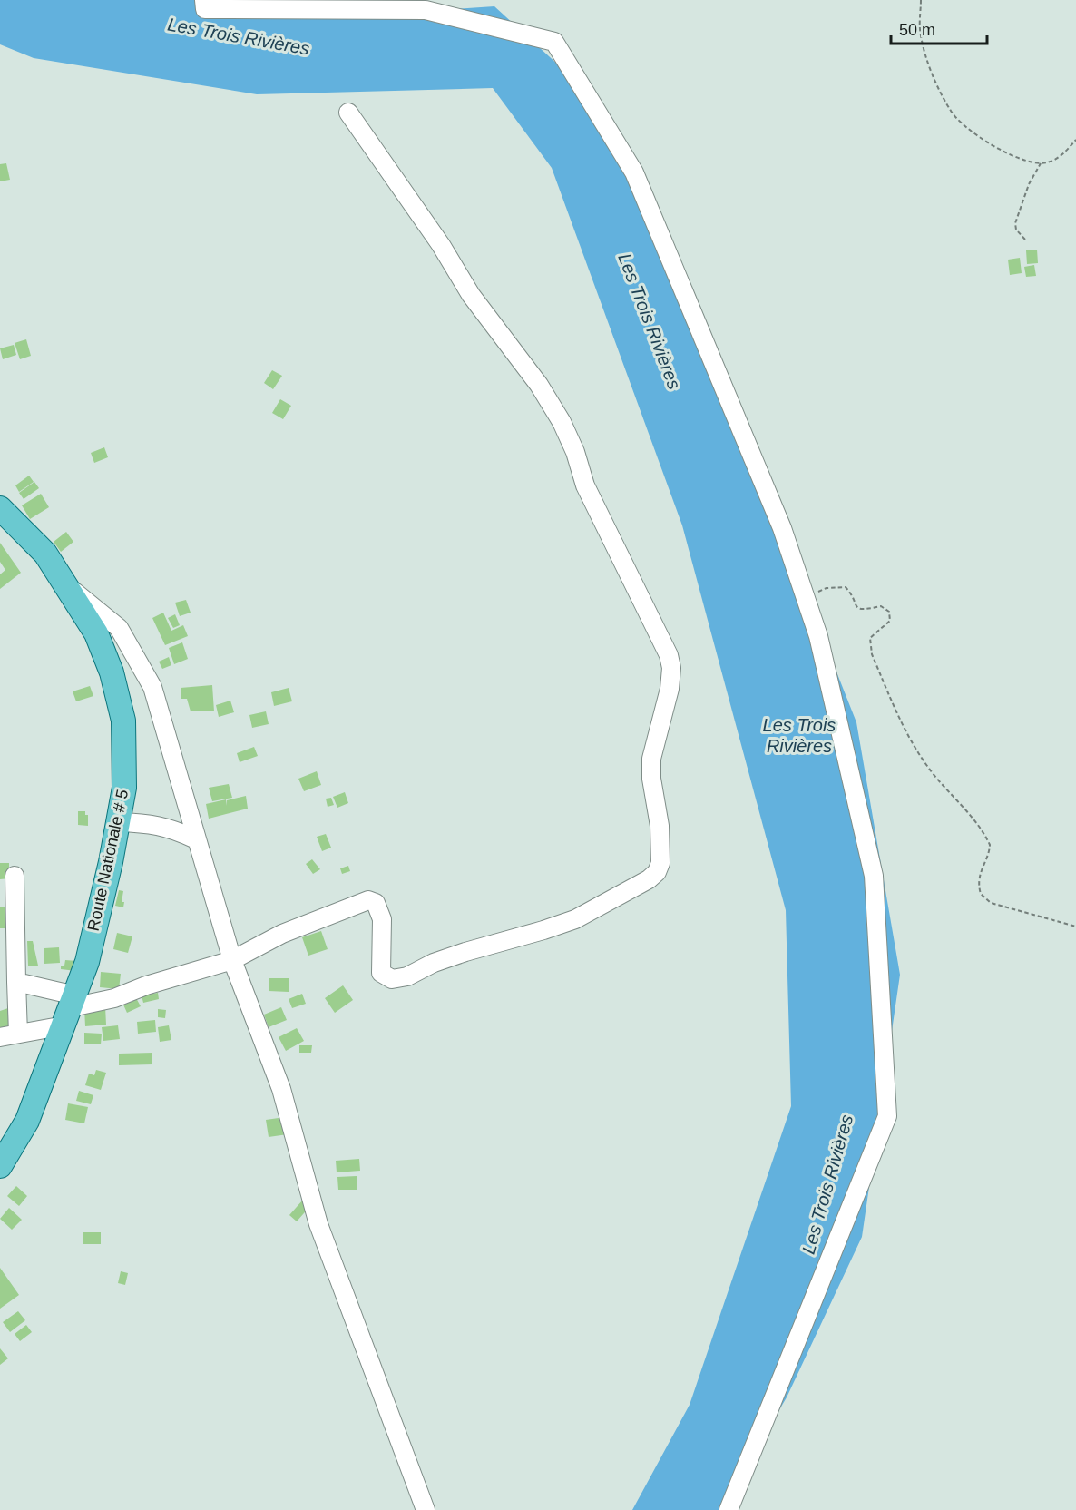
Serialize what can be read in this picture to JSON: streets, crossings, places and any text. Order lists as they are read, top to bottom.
{
  "streets": {
    "main road": ["Route Nationale # 5"]
  },
  "water": ["Les Trois Rivières"],
  "scale_bar": "50 m"
}
